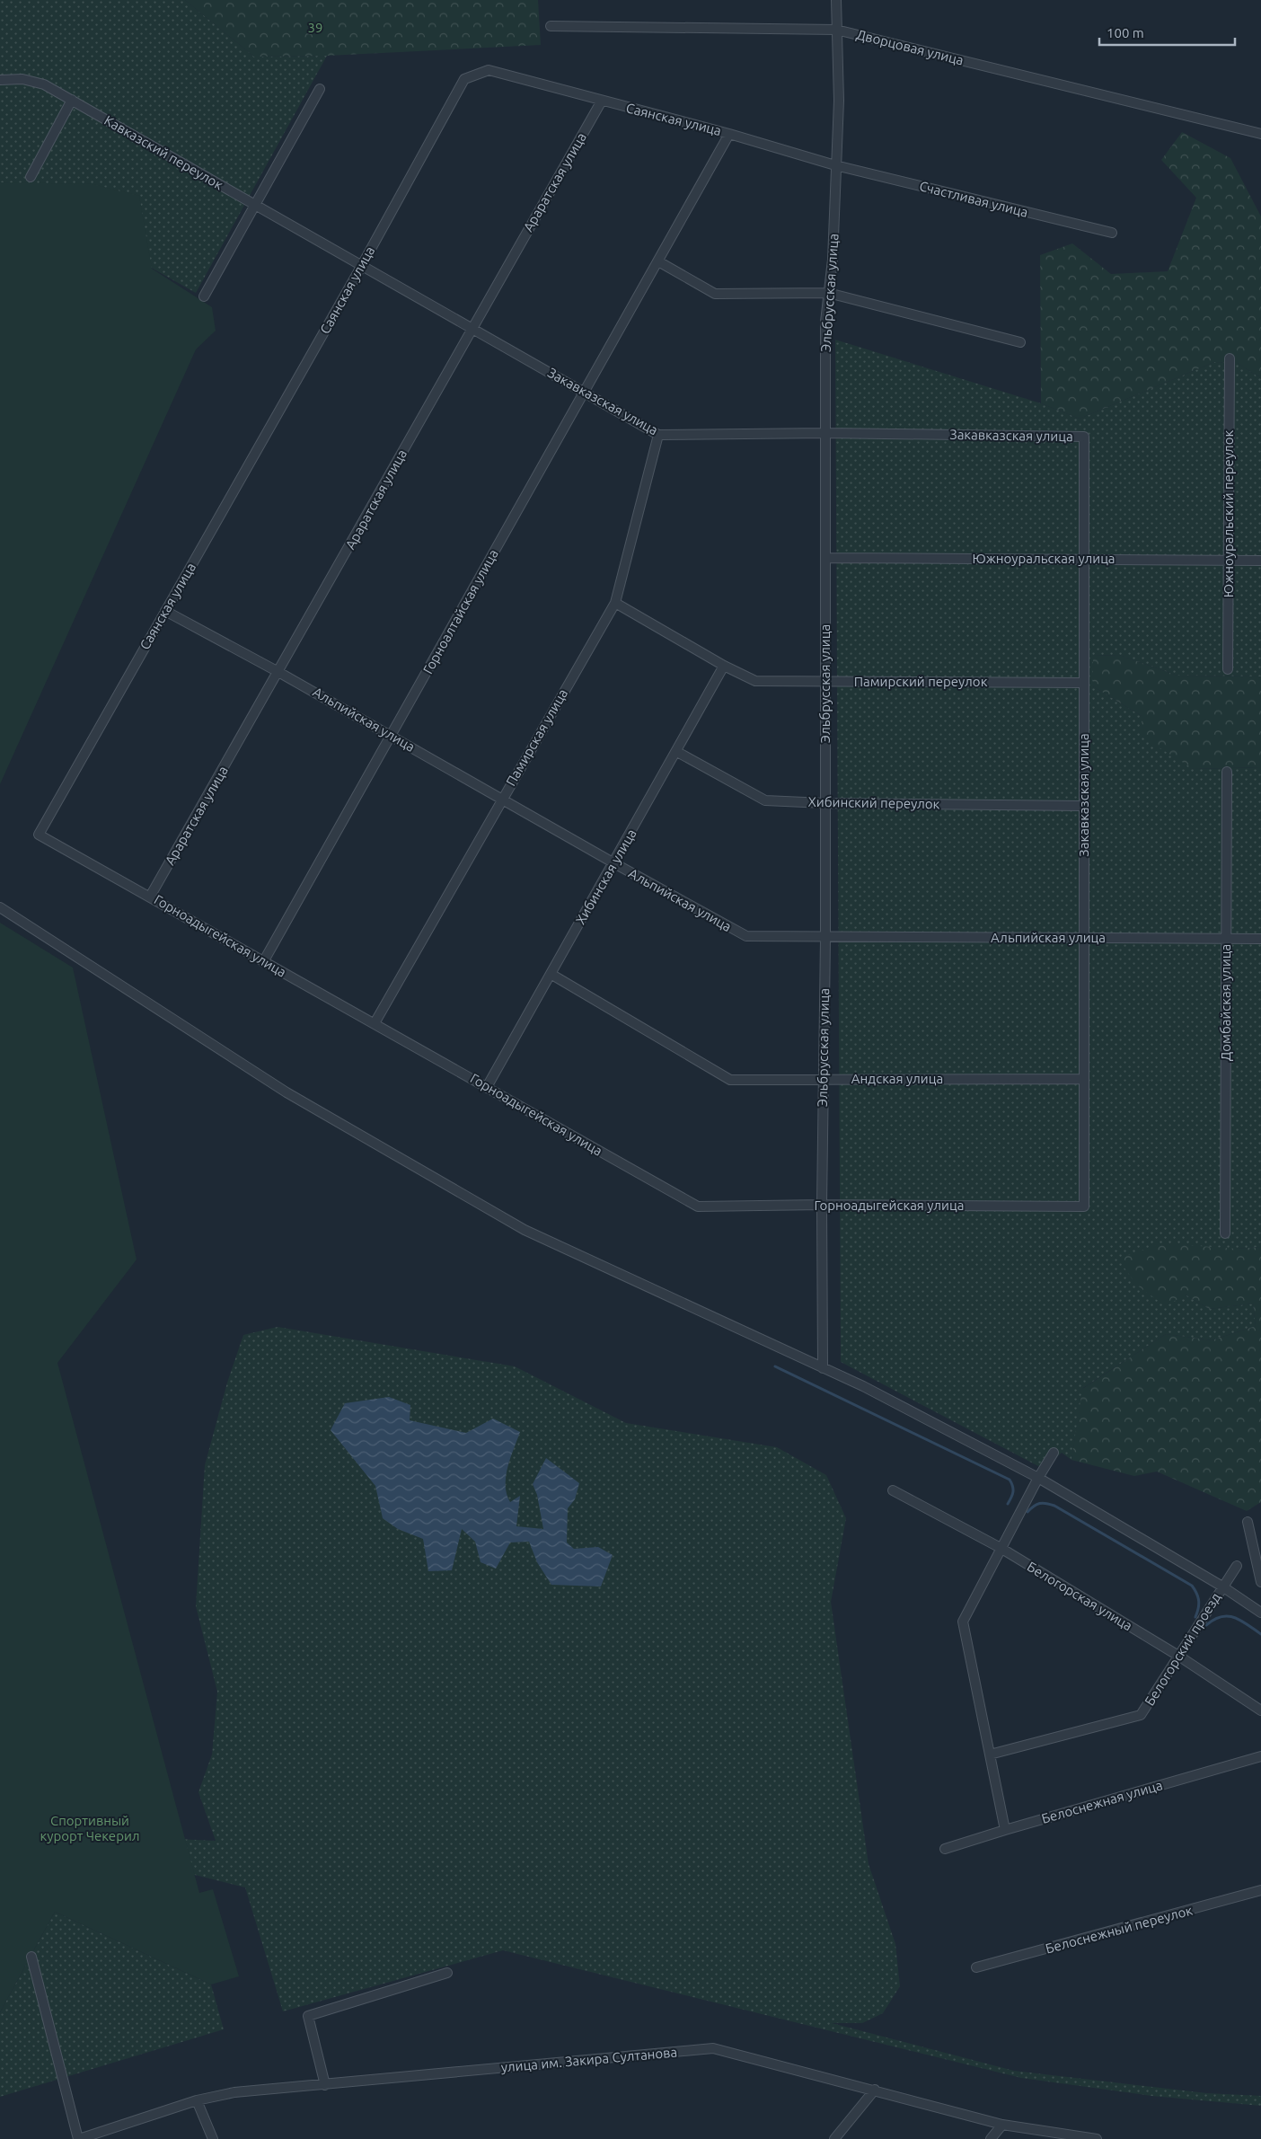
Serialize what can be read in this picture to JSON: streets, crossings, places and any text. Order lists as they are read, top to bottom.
{
  "streets": {
    "street": [
      "Дворцовая улица",
      "Саянская улица",
      "Кавказский переулок",
      "Араратская улица",
      "Счастливая улица",
      "Эльбрусская улица",
      "Закавказская улица",
      "Южноуральский переулок",
      "Южноуральская улица",
      "Горноалтайская улица",
      "Памирский переулок",
      "Альпийская улица",
      "Памирская улица",
      "Хибинский переулок",
      "Хибинская улица",
      "Горноадыгейская улица",
      "Домбайская улица",
      "Андская улица",
      "Белогорская улица",
      "Белогорский проезд",
      "Белоснежная улица",
      "Белоснежный переулок",
      "улица им. Закира Султанова"
    ]
  },
  "crossings": [
    ["Дворцовая улица", "Эльбрусская улица"],
    ["Саянская улица", "Араратская улица"],
    ["Саянская улица", "Счастливая улица"],
    ["Саянская улица", "Эльбрусская улица"],
    ["Саянская улица", "Закавказская улица"],
    ["Саянская улица", "Горноалтайская улица"],
    ["Саянская улица", "Альпийская улица"],
    ["Саянская улица", "Горноадыгейская улица"],
    ["Кавказский переулок", "Закавказская улица"],
    ["Араратская улица", "Закавказская улица"],
    ["Араратская улица", "Альпийская улица"],
    ["Араратская улица", "Горноадыгейская улица"],
    ["Счастливая улица", "Эльбрусская улица"],
    ["Эльбрусская улица", "Закавказская улица"],
    ["Эльбрусская улица", "Южноуральская улица"],
    ["Эльбрусская улица", "Памирский переулок"],
    ["Эльбрусская улица", "Альпийская улица"],
    ["Эльбрусская улица", "Хибинский переулок"],
    ["Эльбрусская улица", "Горноадыгейская улица"],
    ["Эльбрусская улица", "Андская улица"],
    ["Закавказская улица", "Южноуральская улица"],
    ["Закавказская улица", "Горноалтайская улица"],
    ["Закавказская улица", "Памирский переулок"],
    ["Закавказская улица", "Альпийская улица"],
    ["Закавказская улица", "Памирская улица"],
    ["Закавказская улица", "Хибинский переулок"],
    ["Закавказская улица", "Горноадыгейская улица"],
    ["Закавказская улица", "Андская улица"],
    ["Южноуральский переулок", "Южноуральская улица"],
    ["Горноалтайская улица", "Альпийская улица"],
    ["Горноалтайская улица", "Горноадыгейская улица"],
    ["Памирский переулок", "Памирская улица"],
    ["Памирский переулок", "Хибинская улица"],
    ["Альпийская улица", "Памирская улица"],
    ["Альпийская улица", "Хибинская улица"],
    ["Альпийская улица", "Домбайская улица"],
    ["Памирская улица", "Горноадыгейская улица"],
    ["Хибинский переулок", "Хибинская улица"],
    ["Хибинская улица", "Горноадыгейская улица"],
    ["Хибинская улица", "Андская улица"],
    ["Белогорская улица", "Белогорский проезд"]
  ],
  "parks": ["39", "Спортивный курорт Чекерил"],
  "scale_bar": "100 m"
}
